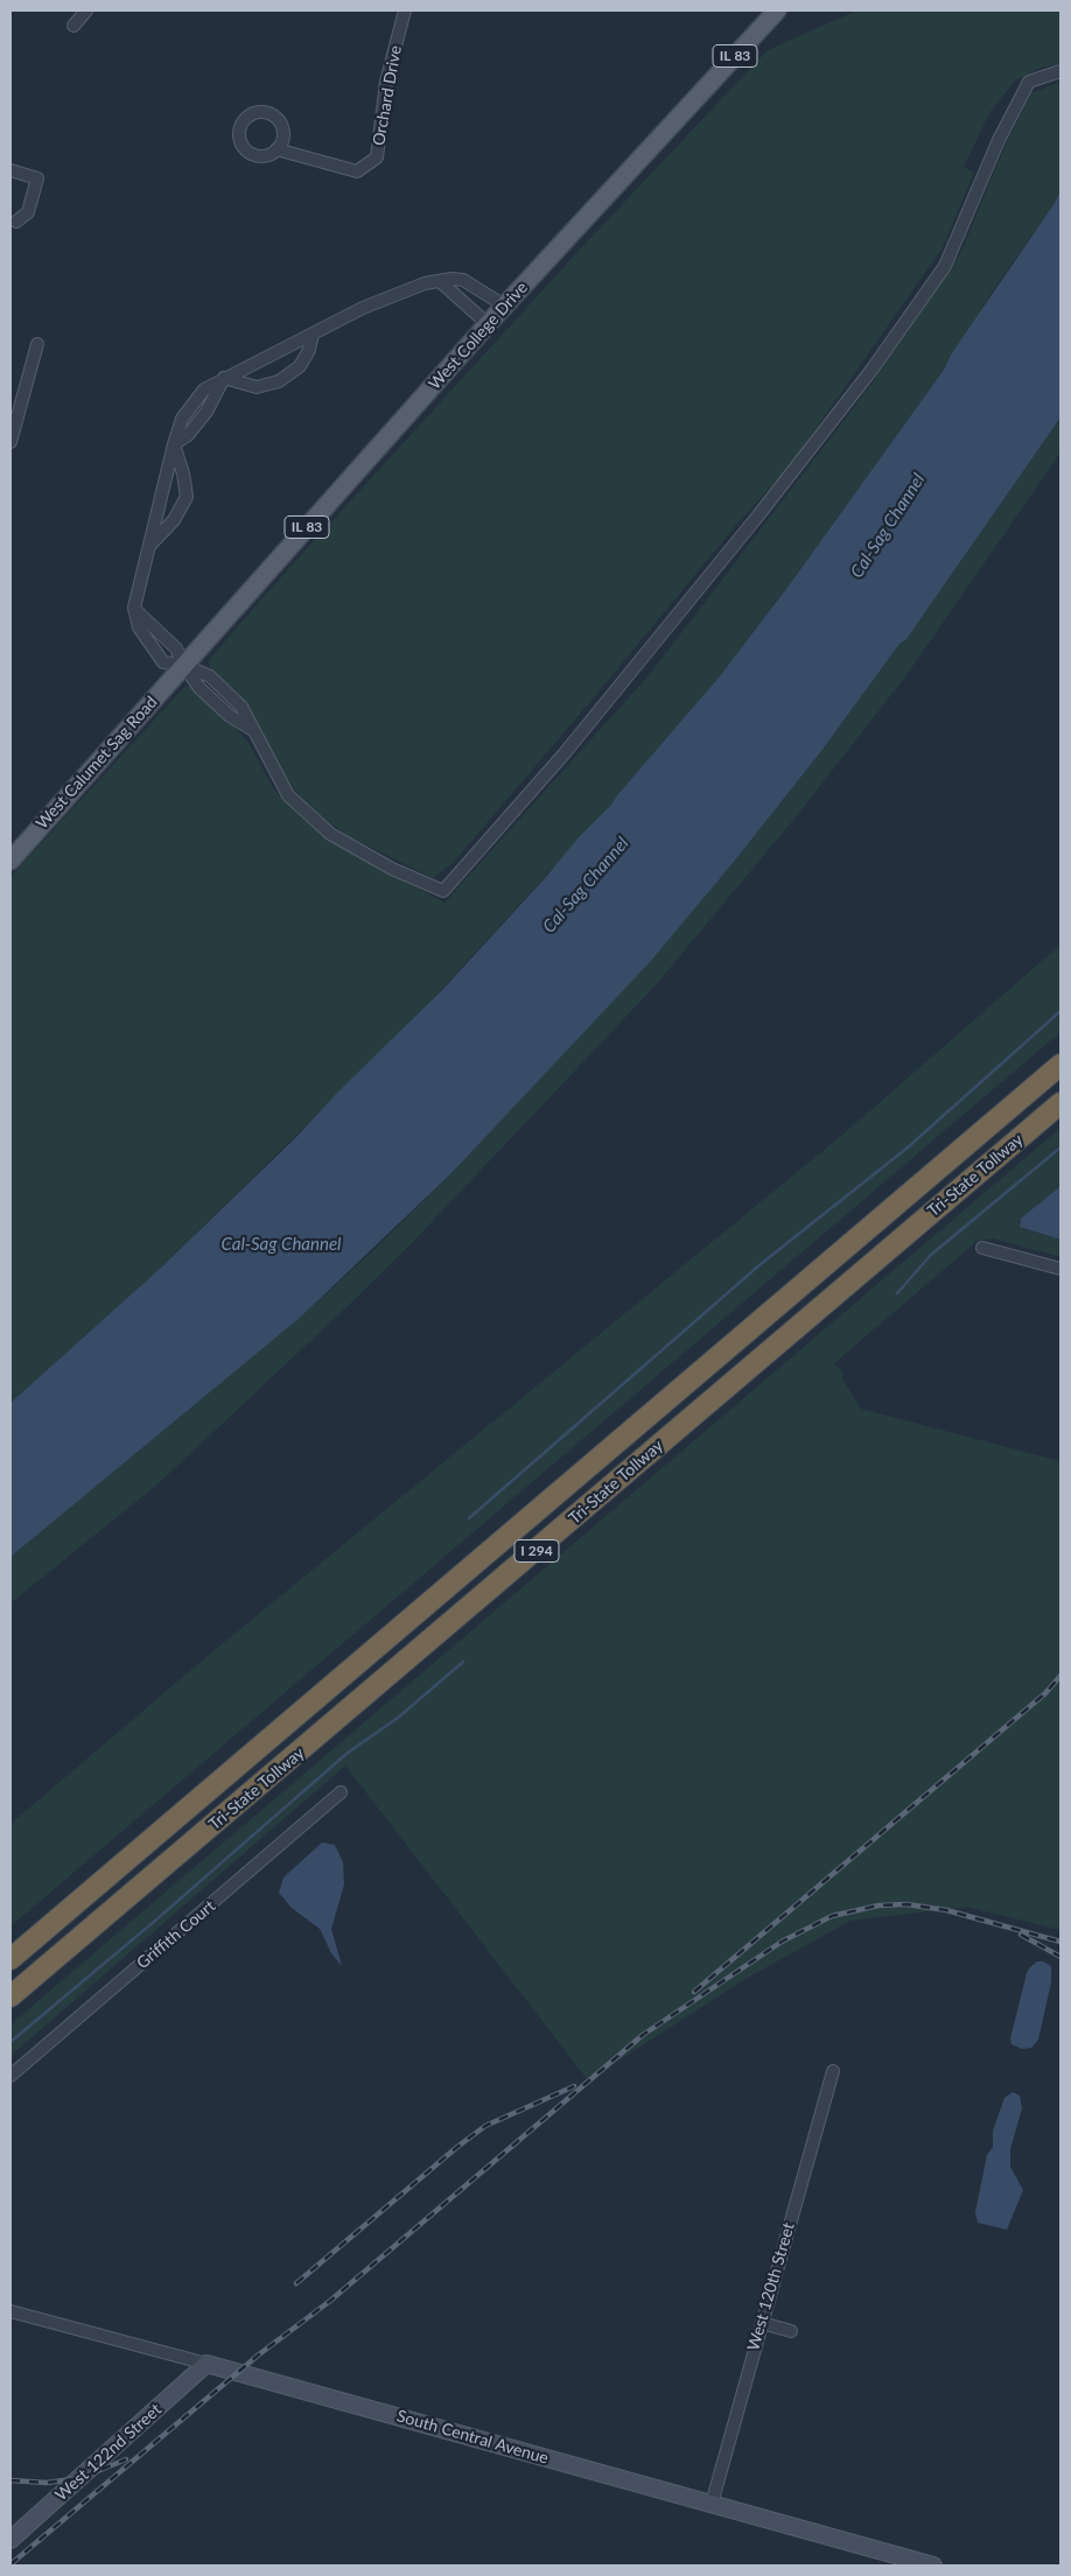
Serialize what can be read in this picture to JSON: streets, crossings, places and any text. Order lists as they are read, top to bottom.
{
  "streets": {
    "highway": ["Tri-State Tollway", "I 294"],
    "main road": ["IL 83", "West College Drive", "West Calumet Sag Road"],
    "street": [
      "Orchard Drive",
      "Griffith Court",
      "West 120th Street",
      "South Central Avenue",
      "West 122nd Street"
    ]
  },
  "crossings": [
    ["West College Drive", "West Calumet Sag Road"],
    ["West 120th Street", "South Central Avenue"],
    ["South Central Avenue", "West 122nd Street"]
  ],
  "water": ["Cal-Sag Channel"]
}
